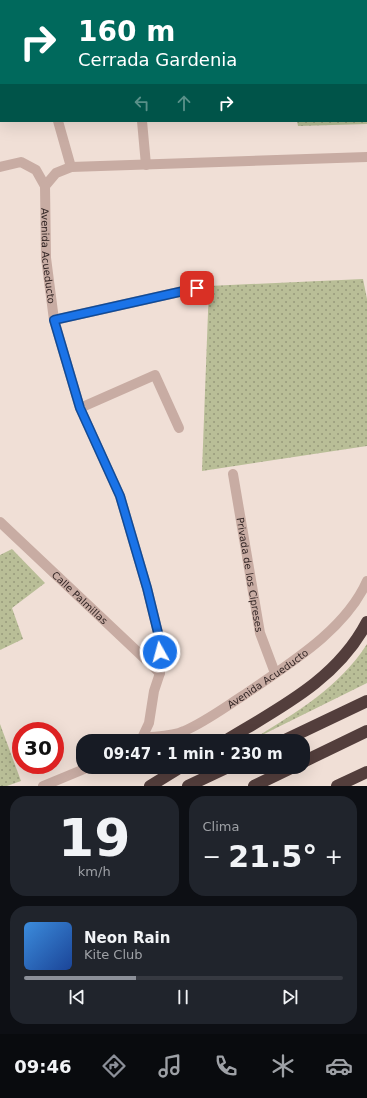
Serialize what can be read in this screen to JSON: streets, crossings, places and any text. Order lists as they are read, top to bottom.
{
  "streets": {
    "street": ["Avenida Acueducto", "Privada de los Cipreses", "Calle Palmillas"]
  },
  "crossings": [
    ["Avenida Acueducto", "Privada de los Cipreses"],
    ["Avenida Acueducto", "Calle Palmillas"]
  ],
  "page": {
    "turn": ["160 m", "Cerrada Gardenia"],
    "limit": "30",
    "trip": "09:47 · 1 min · 230 m",
    "tile": [
      ["19", "km/h"],
      "Clima"
    ],
    "heat": ["−", "21.5°", "+"],
    "song": ["Neon Rain", "Kite Club"],
    "tabs": "09:46"
  }
}
